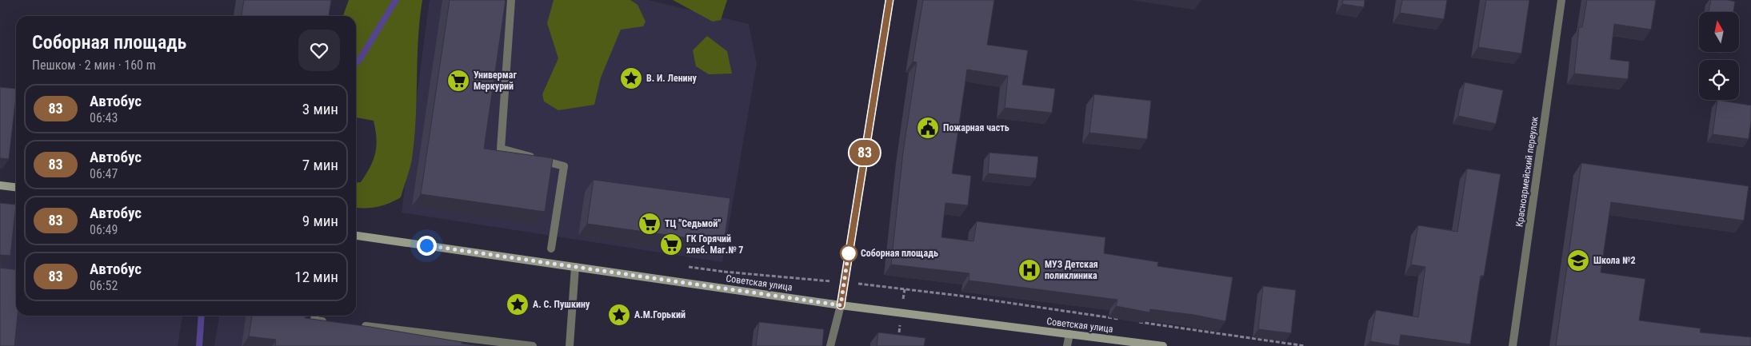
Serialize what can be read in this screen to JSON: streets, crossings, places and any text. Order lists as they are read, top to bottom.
{
  "streets": {
    "main road": ["Советская улица"],
    "street": ["Красноармейский переулок"]
  },
  "places": {
    "place": ["В. И. Ленину", "А. С. Пушкину", "А.М.Горький"],
    "supermarket": ["Универмаг Меркурий", "ТЦ \"Седьмой\"", "ГК Горячий хлеб. Маг.№ 7"],
    "public building": ["Пожарная часть"],
    "other": ["Соборная площадь"],
    "school or university": ["Школа №2"],
    "hospital": ["МУЗ Детская поликлиника"]
  },
  "lines": ["bus line 83"],
  "north": "top",
  "page": {
    "on_map": "83",
    "heading": ["Соборная площадь", "Пешком · 2 мин · 160 m"],
    "list": [
      {
        "mark": "83",
        "name": "Автобус",
        "note": "06:43",
        "value": "3 мин"
      },
      {
        "mark": "83",
        "name": "Автобус",
        "note": "06:47",
        "value": "7 мин"
      },
      {
        "mark": "83",
        "name": "Автобус",
        "note": "06:49",
        "value": "9 мин"
      },
      {
        "mark": "83",
        "name": "Автобус",
        "note": "06:52",
        "value": "12 мин"
      }
    ]
  }
}
